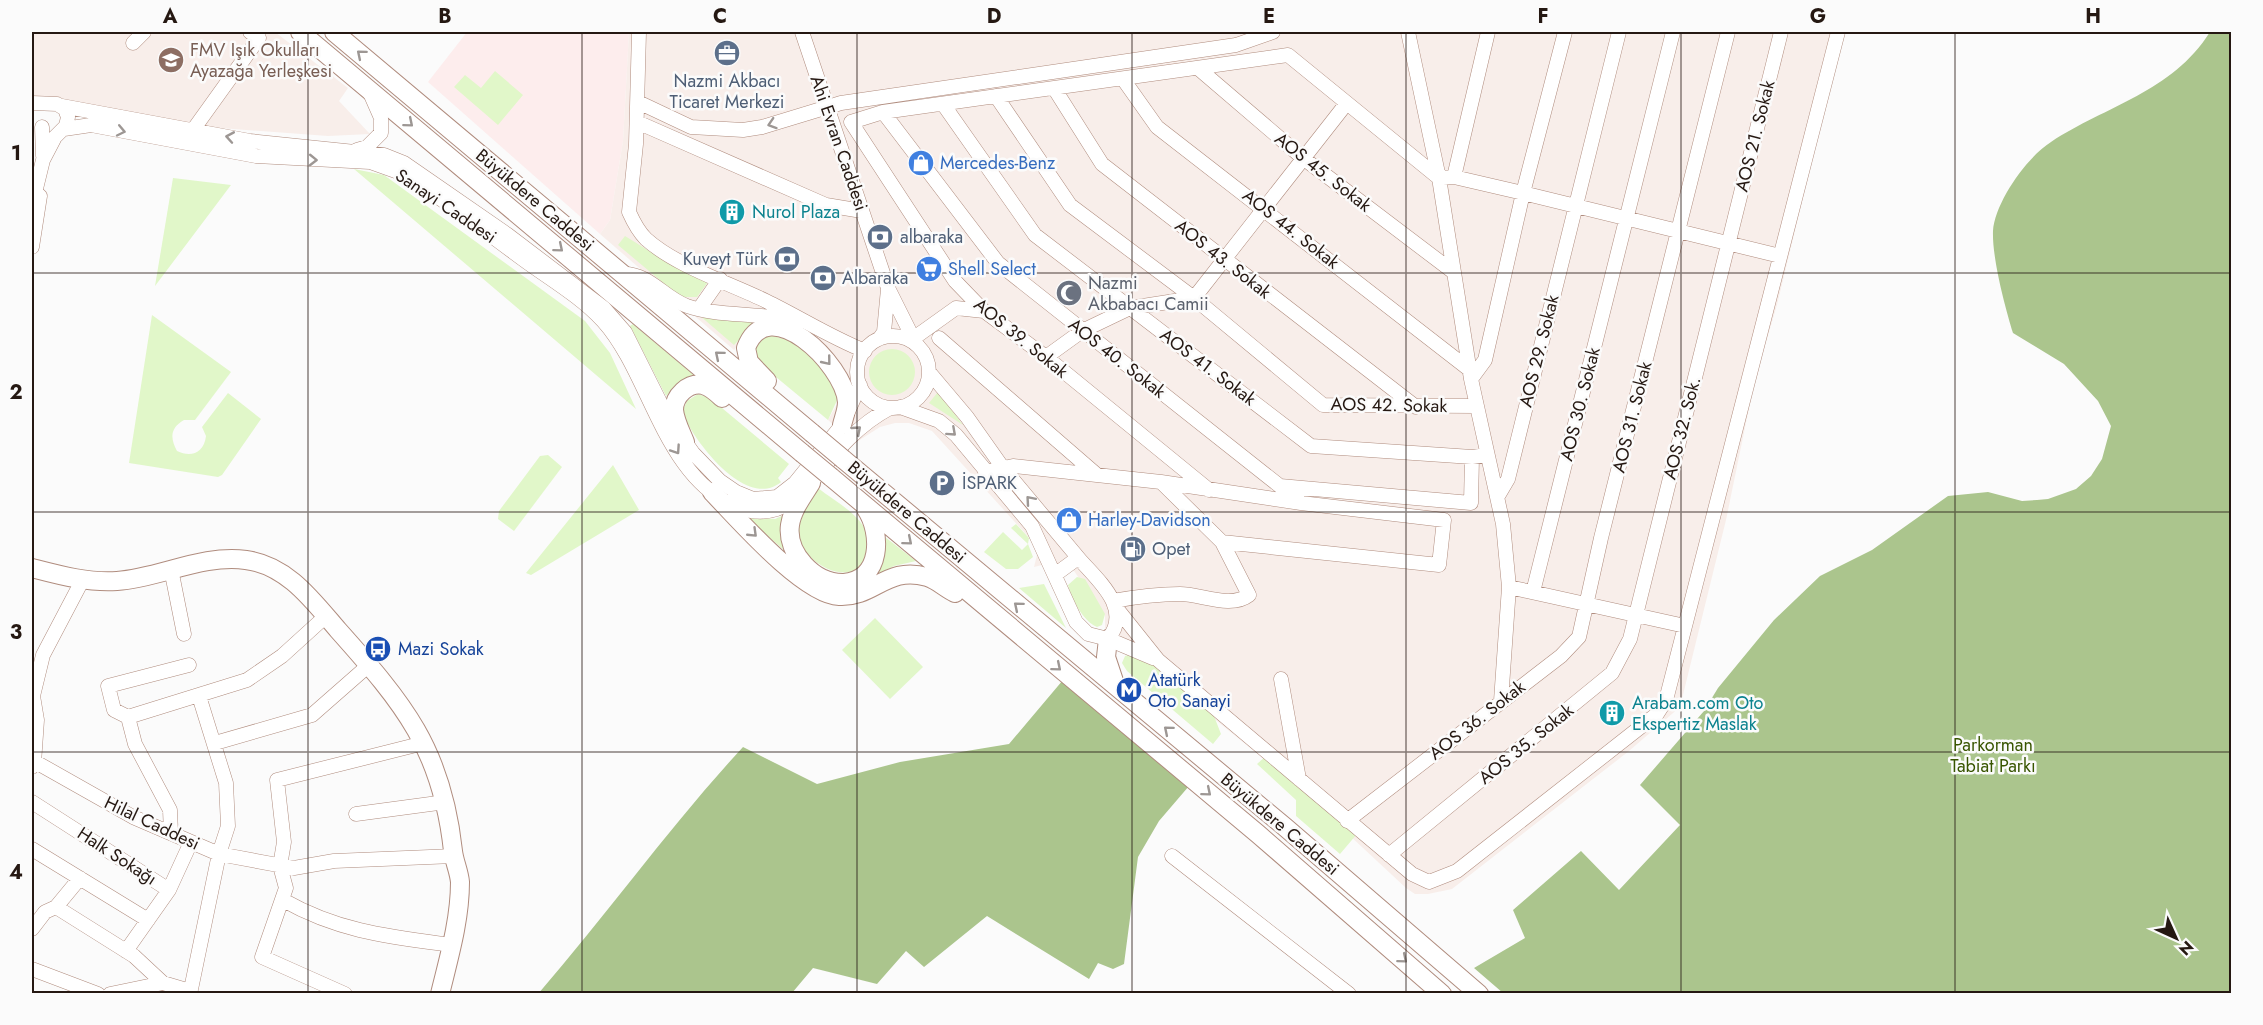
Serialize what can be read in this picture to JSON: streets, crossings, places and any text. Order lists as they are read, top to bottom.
{
  "streets": {
    "main road": ["Büyükdere Caddesi"],
    "street": [
      "AOS 21. Sokak",
      "Ahi Evran Caddesi",
      "AOS 45. Sokak",
      "Sanayi Caddesi",
      "AOS 44. Sokak",
      "AOS 43. Sokak",
      "AOS 39. Sokak",
      "AOS 29. Sokak",
      "AOS 40. Sokak",
      "AOS 41. Sokak",
      "AOS 30. Sokak",
      "AOS 42. Sokak",
      "AOS 31. Sokak",
      "AOS 32. Sok.",
      "AOS 36. Sokak",
      "AOS 35. Sokak",
      "Hilal Caddesi",
      "Halk Sokağı"
    ]
  },
  "crossings": [
    ["AOS 21. Sokak", "AOS 32. Sok."],
    ["Ahi Evran Caddesi", "Sanayi Caddesi"],
    ["AOS 43. Sokak", "AOS 42. Sokak"],
    ["AOS 39. Sokak", "AOS 40. Sokak"],
    ["AOS 31. Sokak", "AOS 36. Sokak"],
    ["AOS 32. Sok.", "AOS 35. Sokak"]
  ],
  "parks": ["Parkorman Tabiat Parkı"],
  "places": {
    "office": ["Nazmi Akbacı Ticaret Merkezi"],
    "school or university": ["FMV Işık Okulları Ayazağa Yerleşkesi"],
    "shop": ["Mercedes-Benz", "Harley-Davidson"],
    "building": ["Nurol Plaza", "Arabam.com Oto Ekspertiz Maslak"],
    "bank": ["albaraka", "Kuveyt Türk", "Albaraka"],
    "supermarket": ["Shell Select"],
    "mosque": ["Nazmi Akbabacı Camii"],
    "parking": ["İSPARK"],
    "fuel station": ["Opet"],
    "bus stop": ["Mazi Sokak"],
    "metro station": ["Atatürk Oto Sanayi"]
  },
  "north": "bottom right",
  "grid": {
    "columns": [
      "A",
      "B",
      "C",
      "D",
      "E",
      "F",
      "G",
      "H"
    ],
    "rows": [
      "1",
      "2",
      "3",
      "4"
    ]
  }
}
